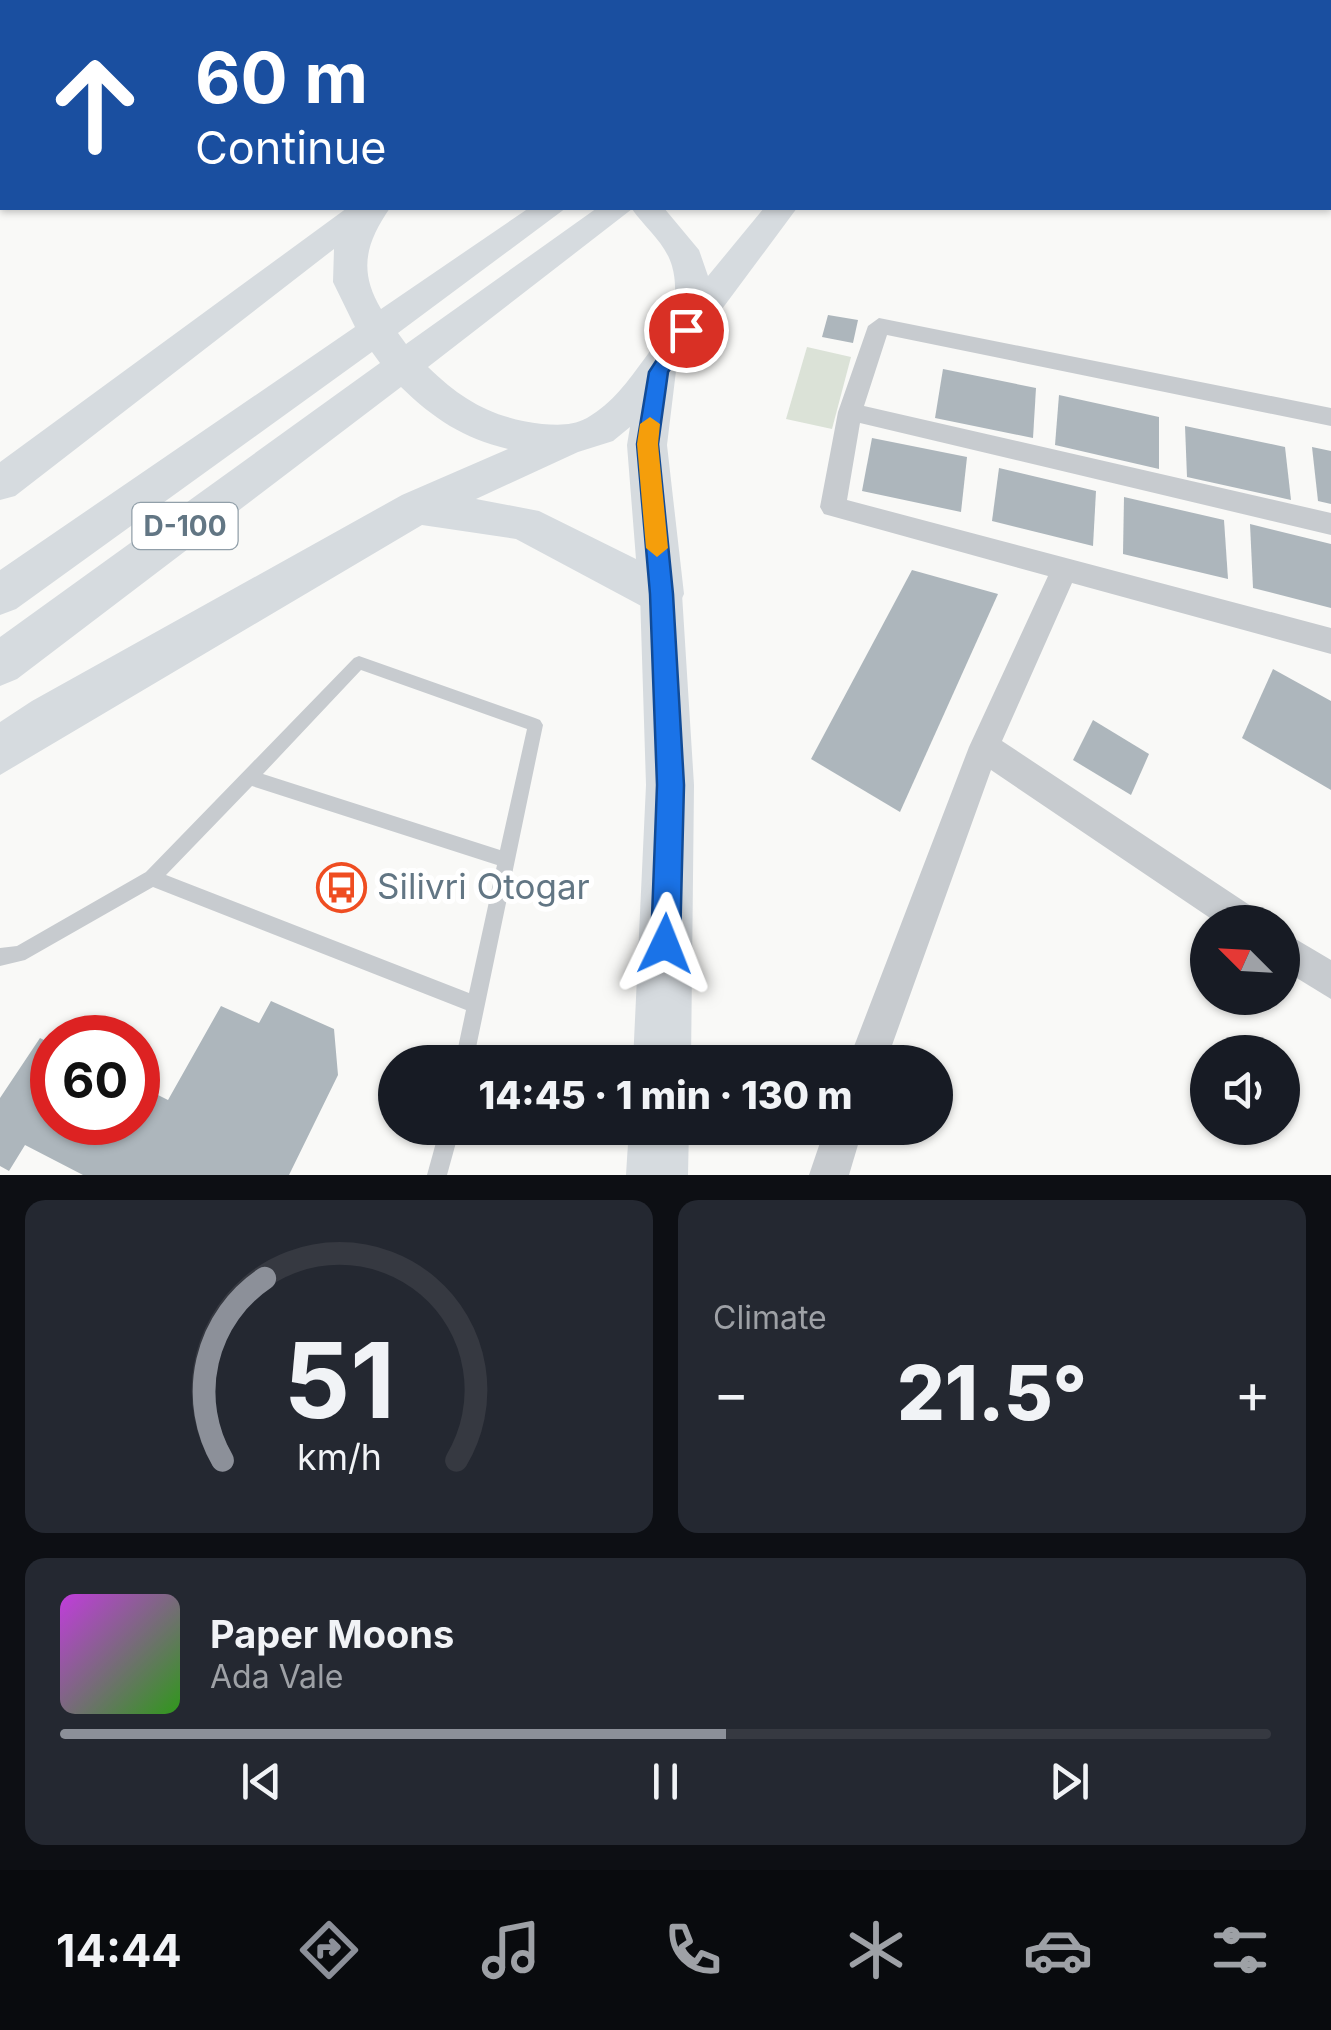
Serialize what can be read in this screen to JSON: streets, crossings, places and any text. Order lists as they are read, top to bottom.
{
  "streets": {
    "highway": ["D-100"]
  },
  "places": {
    "bus stop": ["Silivri Otogar"]
  },
  "north": "top left",
  "page": {
    "turn": ["60 m", "Continue"],
    "limit": "60",
    "trip": "14:45 · 1 min · 130 m",
    "tile": "Climate",
    "heat": ["−", "21.5°", "+"],
    "song": ["Paper Moons", "Ada Vale"],
    "tabs": "14:44",
    "gauge": ["51", "km/h"]
  }
}
